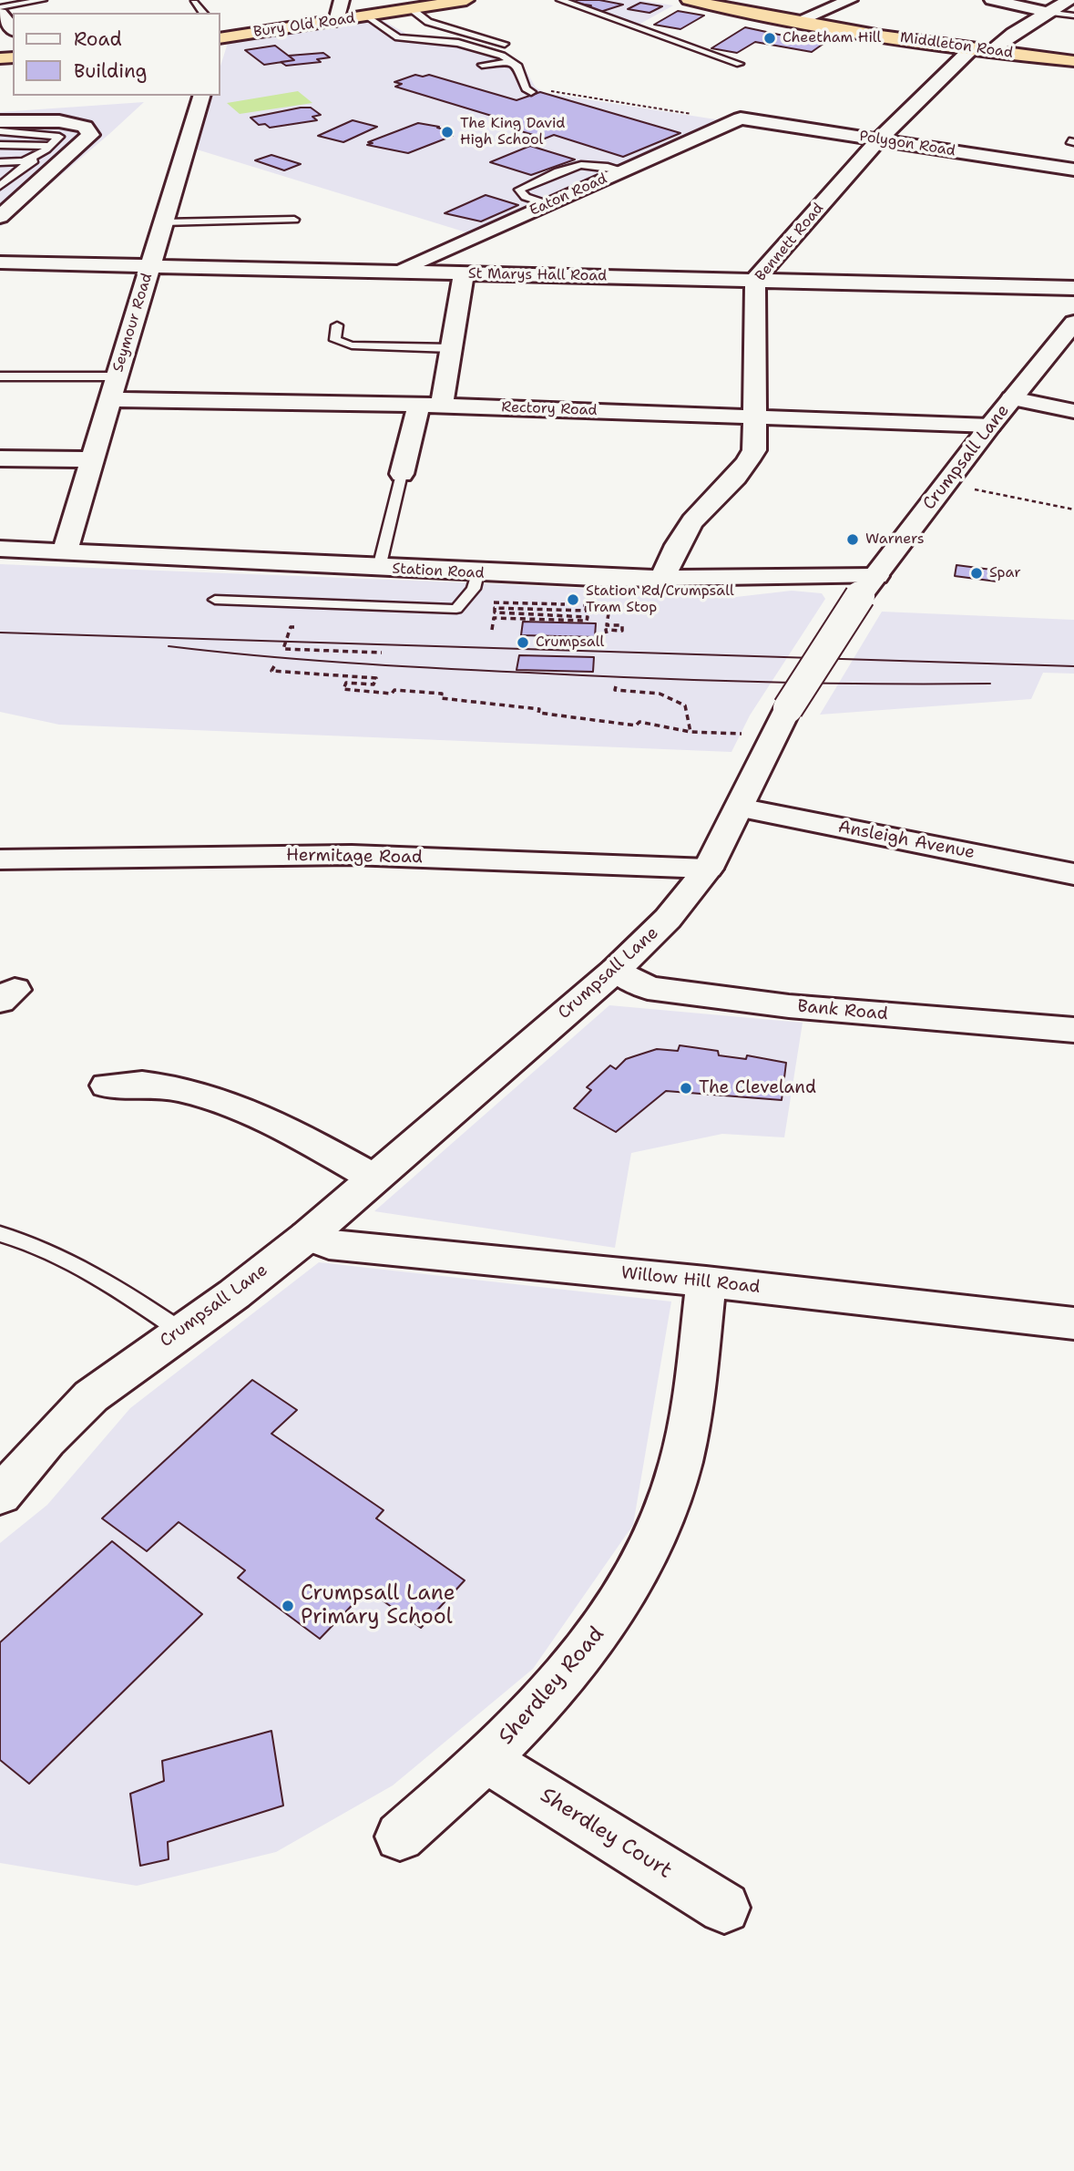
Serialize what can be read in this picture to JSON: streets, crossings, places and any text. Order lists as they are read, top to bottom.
{
  "streets": {
    "highway": ["Bury Old Road", "Middleton Road"],
    "street": [
      "Polygon Road",
      "Eaton Road",
      "Bennett Road",
      "St Marys Hall Road",
      "Seymour Road",
      "Rectory Road",
      "Crumpsall Lane",
      "Station Road",
      "Ansleigh Avenue",
      "Hermitage Road",
      "Bank Road",
      "Willow Hill Road",
      "Sherdley Road",
      "Sherdley Court"
    ]
  },
  "crossings": [
    ["Middleton Road", "Bennett Road"],
    ["Polygon Road", "Eaton Road"],
    ["Polygon Road", "Bennett Road"],
    ["Eaton Road", "St Marys Hall Road"],
    ["Bennett Road", "St Marys Hall Road"],
    ["Bennett Road", "Rectory Road"],
    ["Bennett Road", "Station Road"],
    ["St Marys Hall Road", "Seymour Road"],
    ["Seymour Road", "Rectory Road"],
    ["Seymour Road", "Station Road"],
    ["Rectory Road", "Crumpsall Lane"],
    ["Crumpsall Lane", "Station Road"],
    ["Crumpsall Lane", "Ansleigh Avenue"],
    ["Crumpsall Lane", "Hermitage Road"],
    ["Crumpsall Lane", "Bank Road"],
    ["Crumpsall Lane", "Willow Hill Road"],
    ["Willow Hill Road", "Sherdley Road"],
    ["Sherdley Road", "Sherdley Court"]
  ],
  "places": [
    "Cheetham Hill",
    "The King David High School",
    "Warners",
    "Spar",
    "Station Rd/Crumpsall Tram Stop",
    "Crumpsall",
    "The Cleveland",
    "Crumpsall Lane Primary School"
  ],
  "legend": ["Road", "Building"]
}
